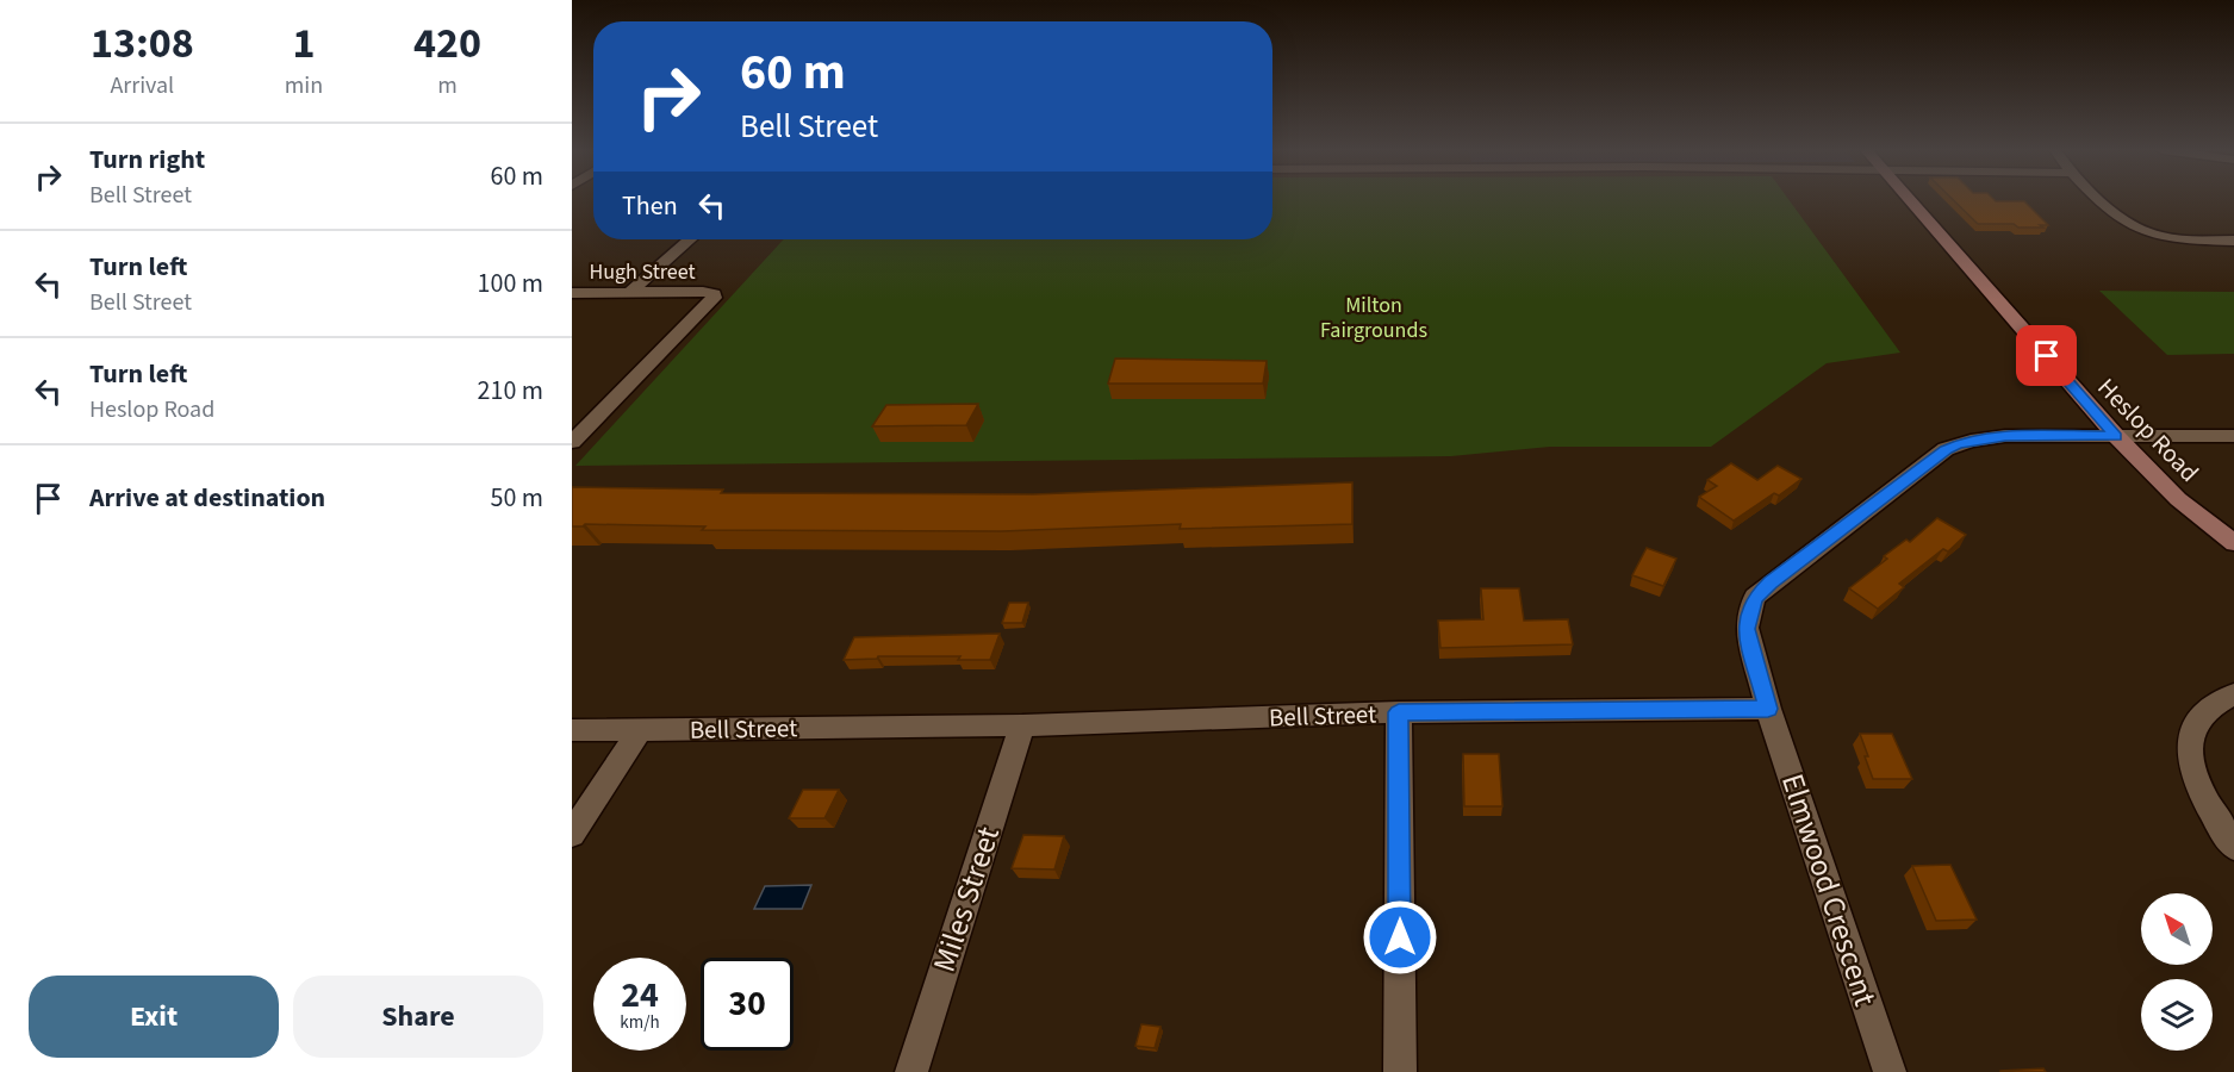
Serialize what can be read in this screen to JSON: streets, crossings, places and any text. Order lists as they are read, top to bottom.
{
  "streets": {
    "street": [
      "Hugh Street",
      "Heslop Road",
      "Bell Street",
      "Elmwood Crescent",
      "Miles Street"
    ]
  },
  "crossings": [
    ["Bell Street", "Elmwood Crescent"],
    ["Bell Street", "Miles Street"]
  ],
  "parks": ["Milton Fairgrounds"],
  "north": "top left",
  "page": {
    "eta": [
      "13:08",
      "Arrival",
      "1",
      "min",
      "420",
      "m"
    ],
    "turn": ["60 m", "Bell Street"],
    "list": [
      {
        "name": "Turn right",
        "note": "Bell Street",
        "value": "60 m"
      },
      {
        "name": "Turn left",
        "note": "Bell Street",
        "value": "100 m"
      },
      {
        "name": "Turn left",
        "note": "Heslop Road",
        "value": "210 m"
      },
      {
        "name": "Arrive at destination",
        "value": "50 m"
      }
    ],
    "then": "Then",
    "speed": "24 km/h",
    "limit": "30",
    "buttons": ["Exit", "Share"]
  }
}
